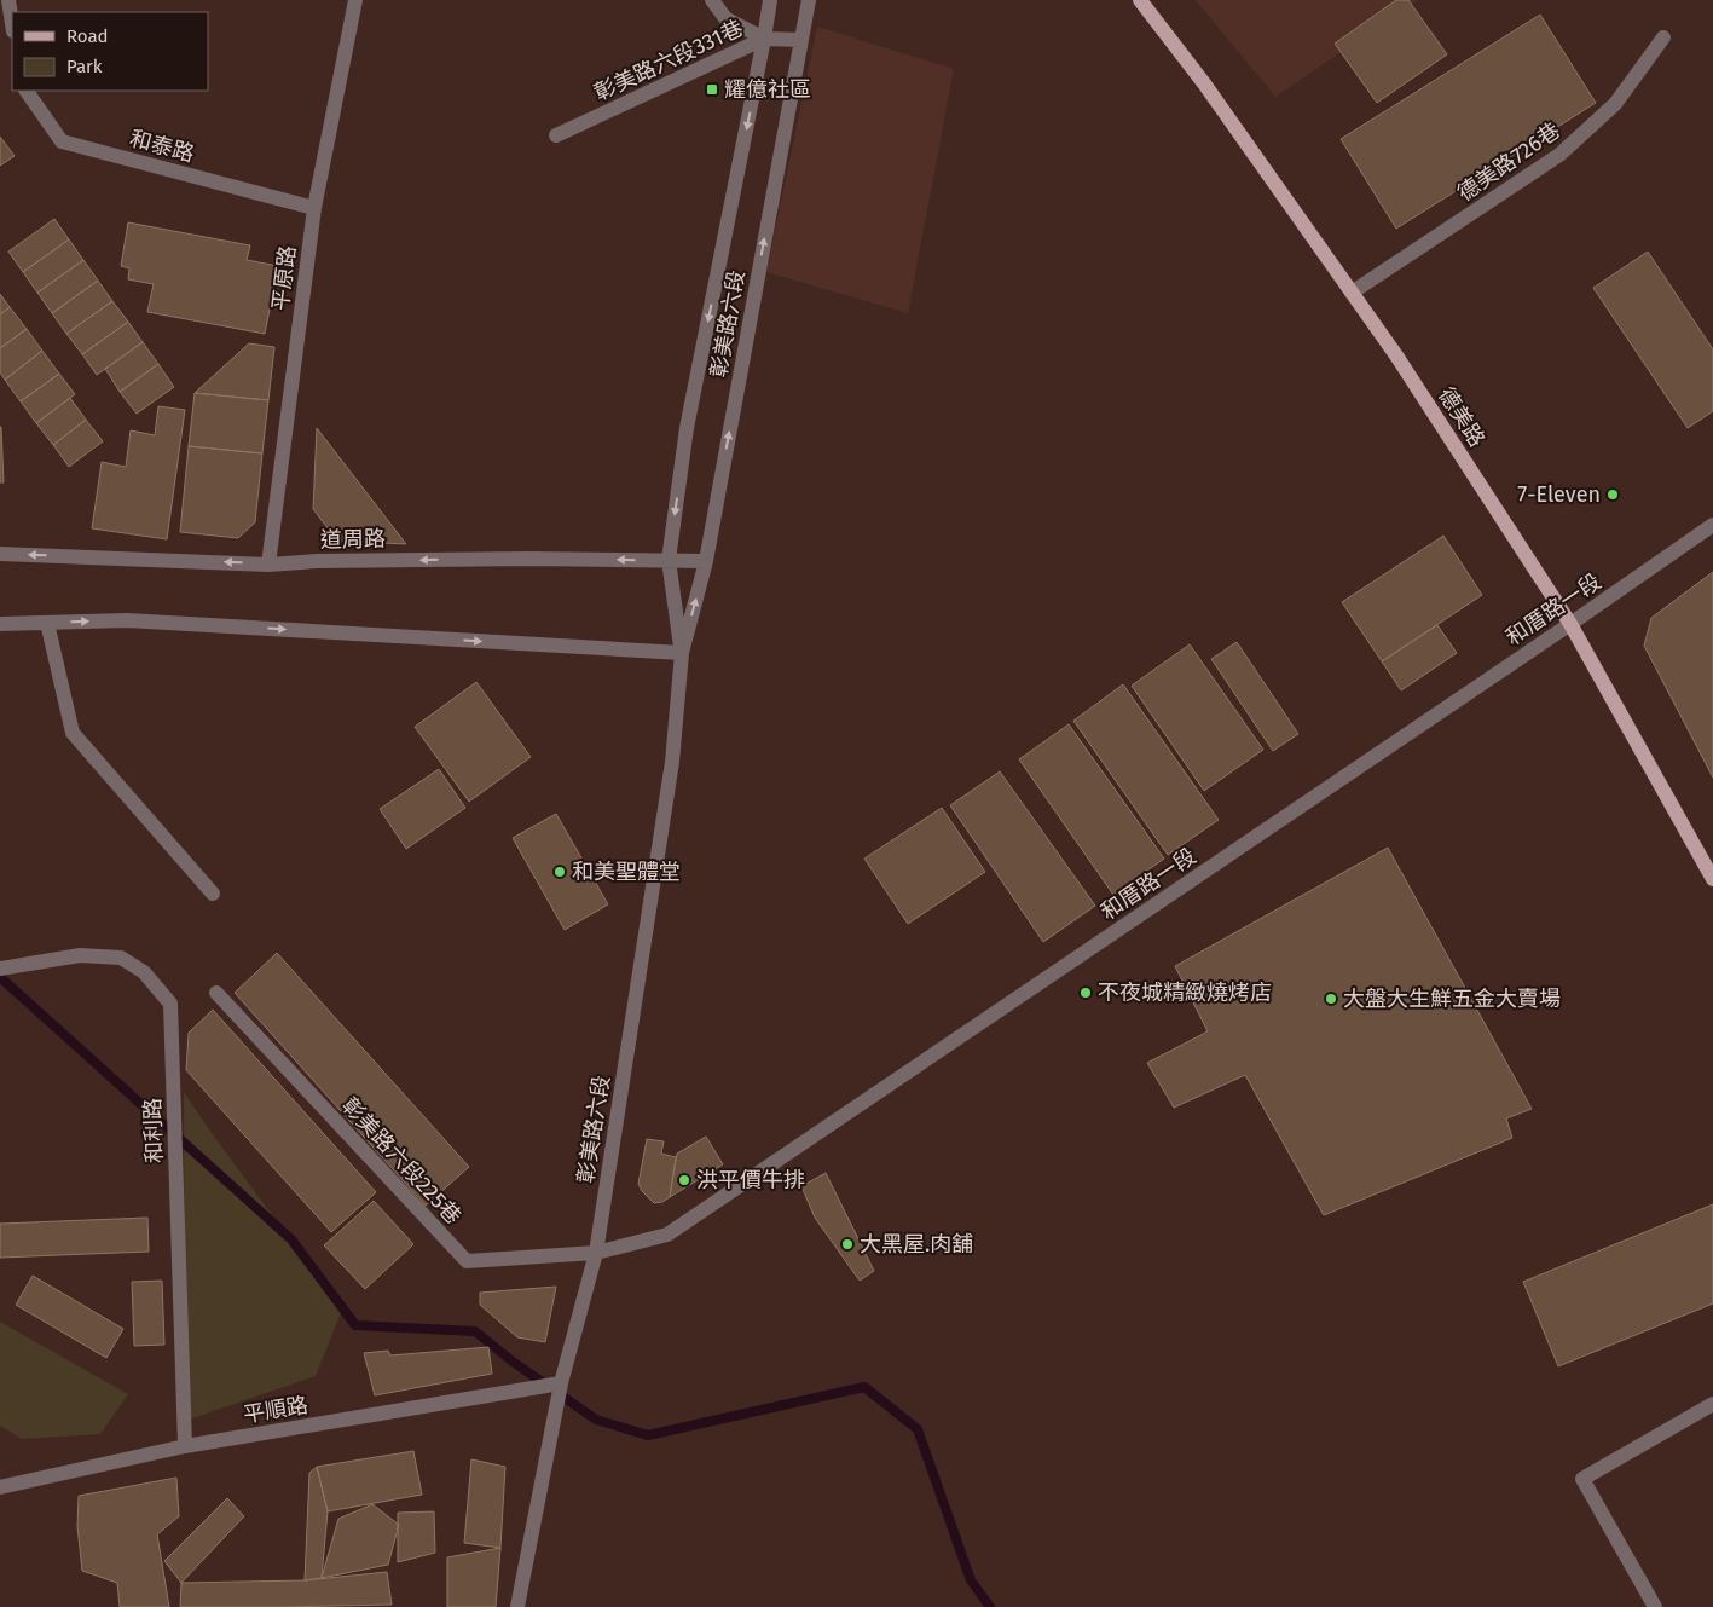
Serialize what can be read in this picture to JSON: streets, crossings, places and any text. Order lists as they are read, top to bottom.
{
  "streets": {
    "main road": ["德美路"],
    "street": [
      "彰美路六段331巷",
      "和泰路",
      "德美路726巷",
      "平原路",
      "彰美路六段",
      "道周路",
      "和厝路一段",
      "和利路",
      "彰美路六段225巷",
      "平順路"
    ]
  },
  "crossings": [
    ["彰美路六段331巷", "彰美路六段"],
    ["和泰路", "平原路"],
    ["德美路726巷", "德美路"],
    ["平原路", "道周路"],
    ["彰美路六段", "道周路"],
    ["彰美路六段", "和厝路一段"],
    ["彰美路六段", "彰美路六段225巷"],
    ["彰美路六段", "平順路"],
    ["德美路", "和厝路一段"],
    ["和厝路一段", "彰美路六段225巷"],
    ["和利路", "平順路"]
  ],
  "places": {
    "transit": ["耀億社區"],
    "other": [
      "7-Eleven",
      "和美聖體堂",
      "不夜城精緻燒烤店",
      "大盤大生鮮五金大賣場",
      "洪平價牛排",
      "大黑屋.肉舖"
    ]
  },
  "legend": ["Road", "Park"]
}
